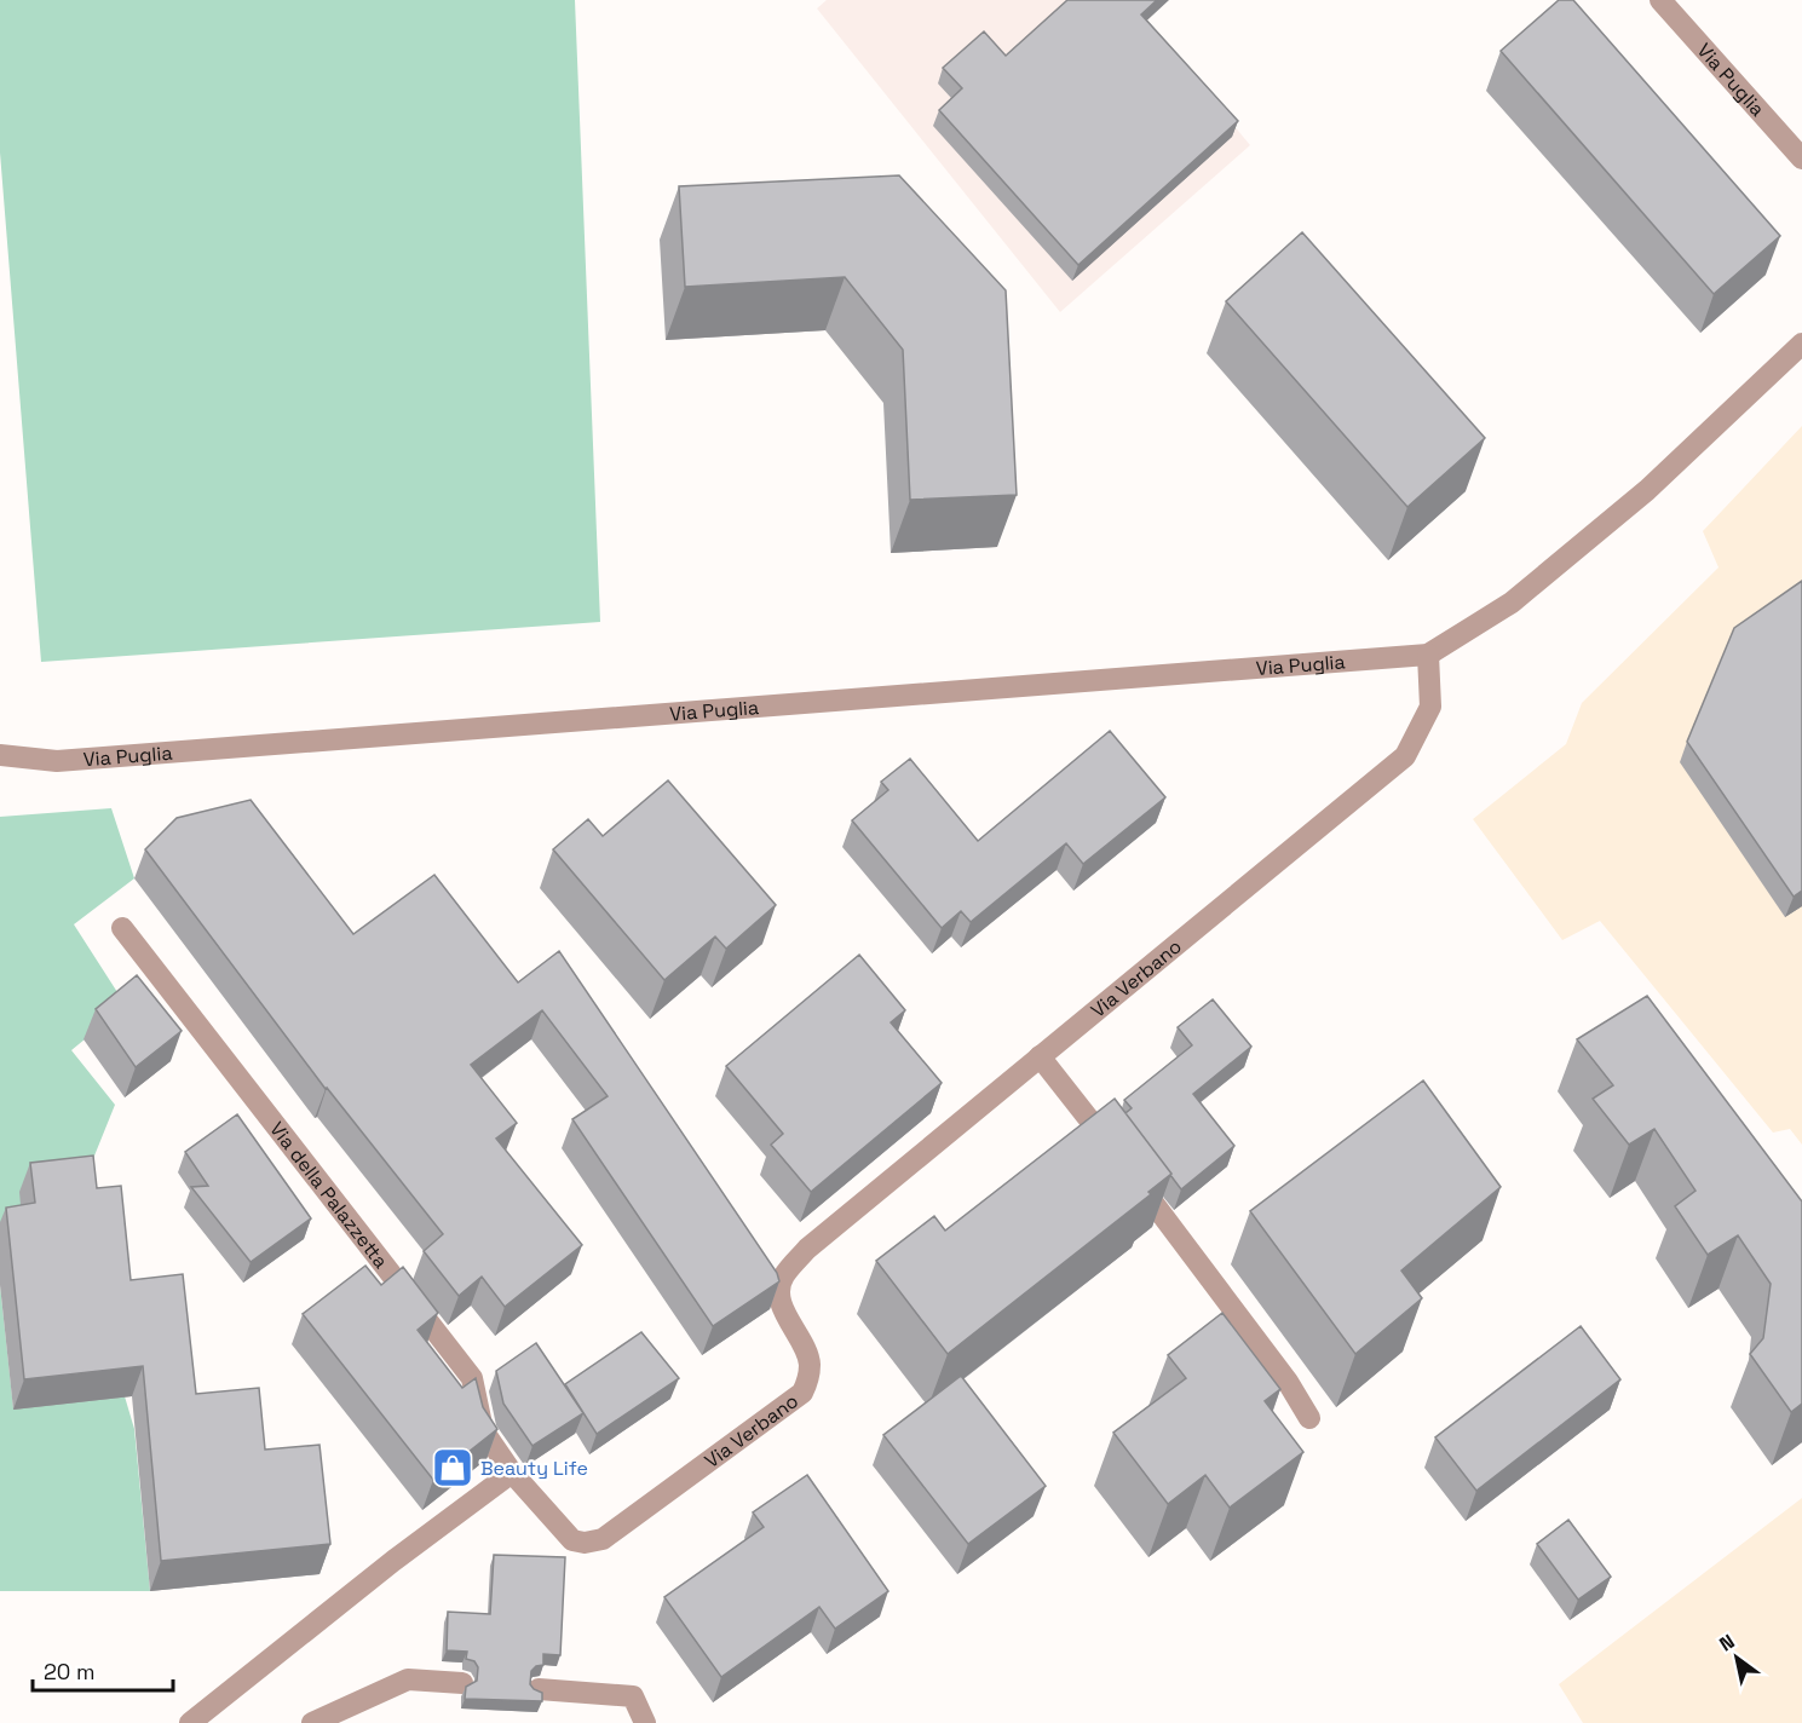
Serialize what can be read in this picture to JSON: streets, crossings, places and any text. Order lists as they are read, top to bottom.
{
  "streets": {
    "street": ["Via Puglia", "Via Verbano", "Via della Palazzetta"]
  },
  "crossings": [
    ["Via Puglia", "Via Verbano"],
    ["Via Verbano", "Via della Palazzetta"]
  ],
  "places": {
    "shop": ["Beauty Life"]
  },
  "scale_bar": "20 m",
  "north": "top left"
}
